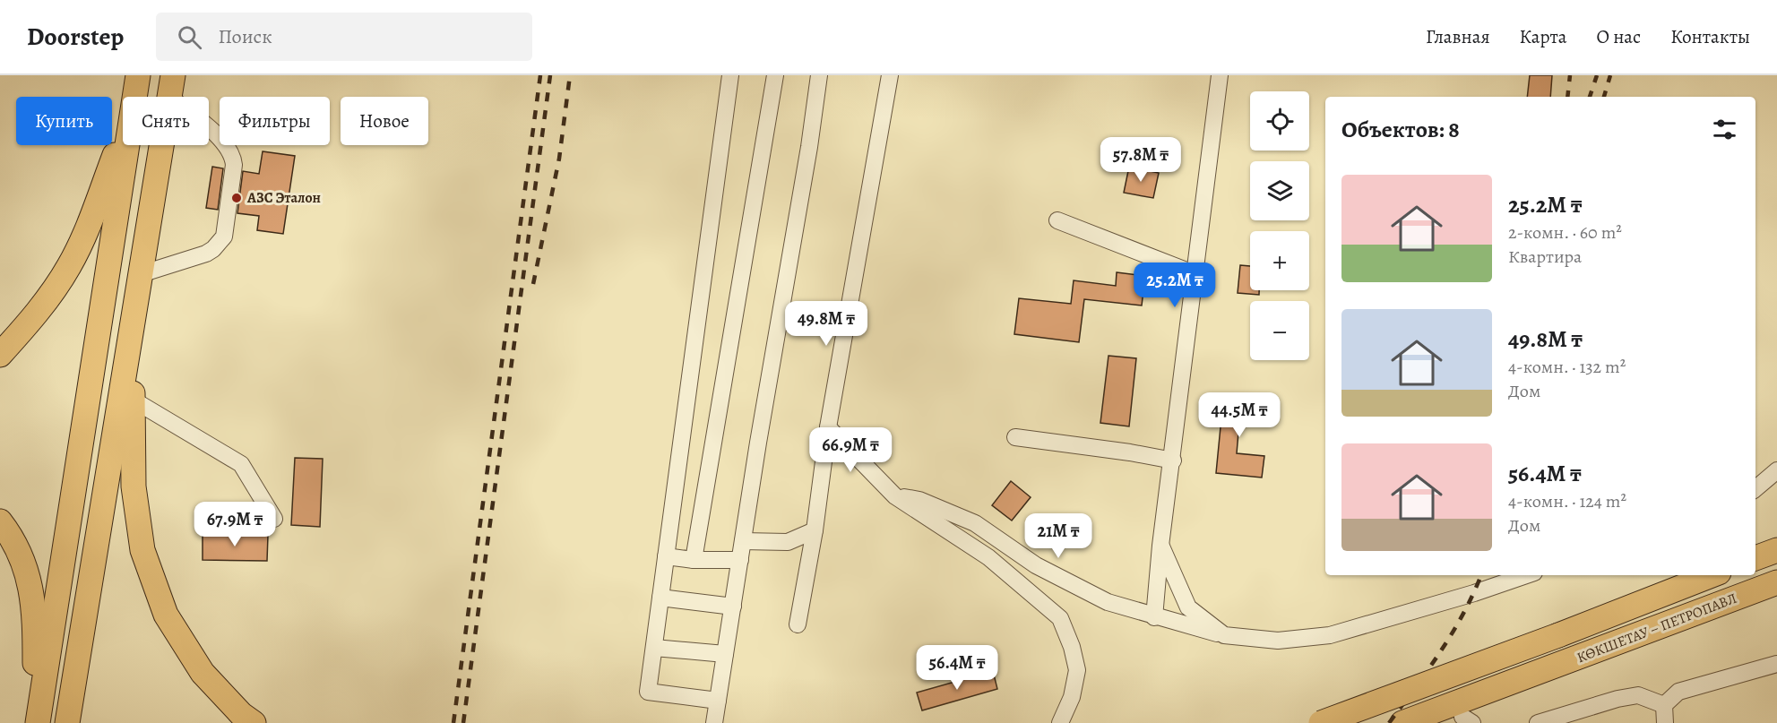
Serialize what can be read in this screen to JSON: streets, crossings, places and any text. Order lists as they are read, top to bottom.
{
  "streets": {
    "highway": ["КӨКШЕТАУ – ПЕТРОПАВЛ"]
  },
  "places": ["АЗС Эталон"],
  "page": {
    "header": "Doorstep",
    "search": "Поиск",
    "nav": [
      "Главная",
      "Карта",
      "О нас",
      "Контакты"
    ],
    "map_buttons": ["+", "−"],
    "chip": [
      "Купить",
      "Снять",
      "Фильтры",
      "Новое"
    ],
    "heading": "Объектов: 8",
    "price": [
      "57.8M ₸",
      "25.2M ₸",
      "49.8M ₸",
      "44.5M ₸",
      "66.9M ₸",
      "67.9M ₸",
      "21M ₸",
      "56.4M ₸"
    ],
    "list": [
      {
        "name": "25.2M ₸",
        "note": "2-комн. · 60 m² · Квартира"
      },
      {
        "name": "49.8M ₸",
        "note": "4-комн. · 132 m² · Дом"
      },
      {
        "name": "56.4M ₸",
        "note": "4-комн. · 124 m² · Дом"
      }
    ]
  }
}
